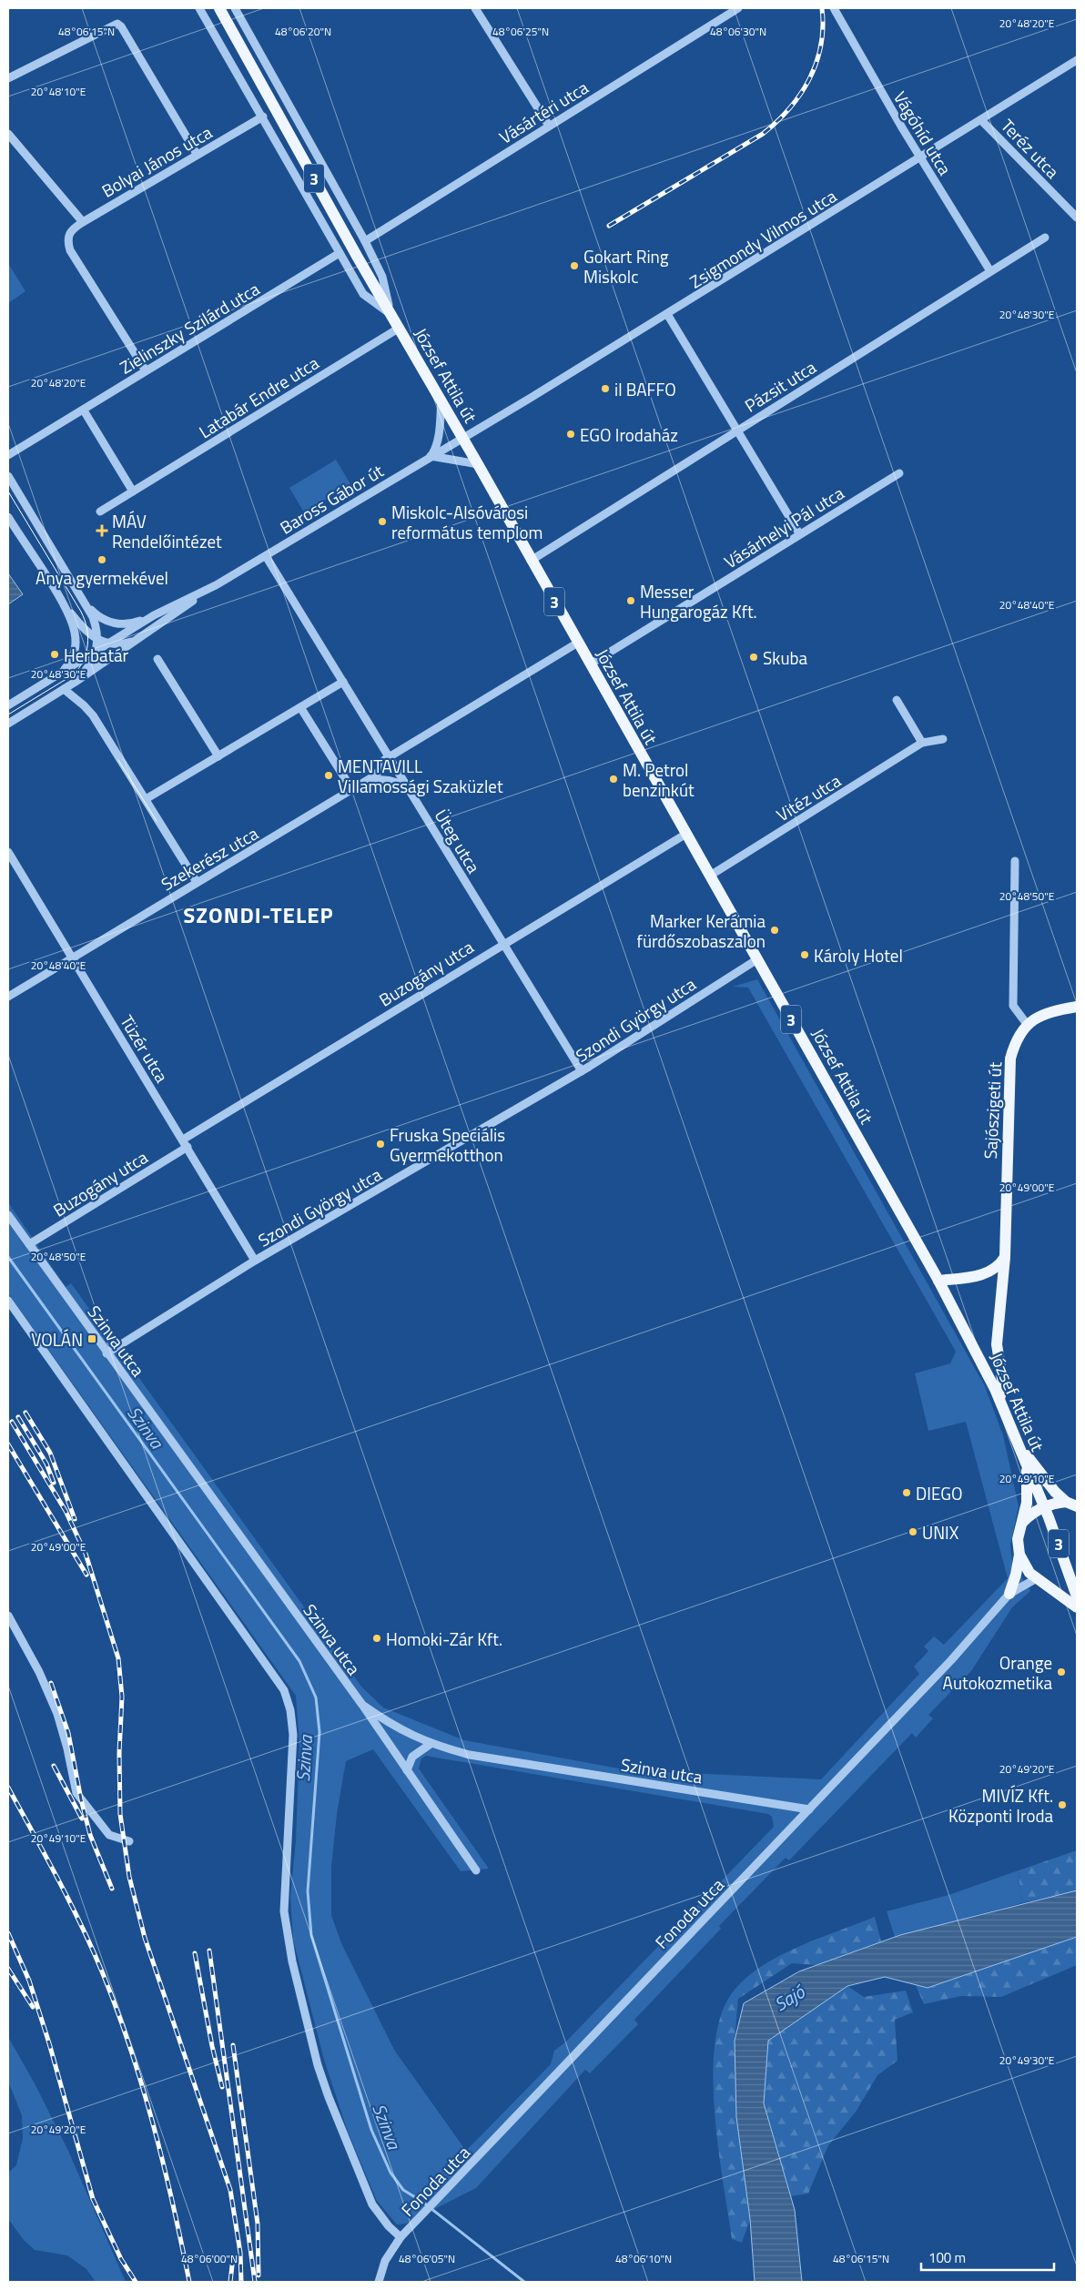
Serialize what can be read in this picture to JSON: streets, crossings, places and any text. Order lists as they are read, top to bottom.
{
  "streets": {
    "main road": ["3", "József Attila út", "Sajószigeti út"],
    "street": [
      "Vásártéri utca",
      "Vágóhíd utca",
      "Teréz utca",
      "Bolyai János utca",
      "Zsigmondy Vilmos utca",
      "Zielinszky Szilárd utca",
      "Pázsit utca",
      "Latabár Endre utca",
      "Baross Gábor út",
      "Vásárhelyi Pál utca",
      "Vitéz utca",
      "Üteg utca",
      "Szekerész utca",
      "Buzogány utca",
      "Szondi György utca",
      "Tüzér utca",
      "Szinva utca",
      "Fonoda utca"
    ]
  },
  "crossings": [
    ["Vágóhíd utca", "Zsigmondy Vilmos utca"],
    ["Vágóhíd utca", "Pázsit utca"],
    ["Teréz utca", "Zsigmondy Vilmos utca"],
    ["Bolyai János utca", "Zielinszky Szilárd utca"],
    ["Zsigmondy Vilmos utca", "József Attila út"],
    ["Zsigmondy Vilmos utca", "Baross Gábor út"],
    ["József Attila út", "Pázsit utca"],
    ["József Attila út", "Latabár Endre utca"],
    ["József Attila út", "Baross Gábor út"],
    ["József Attila út", "Vásárhelyi Pál utca"],
    ["József Attila út", "Vitéz utca"],
    ["József Attila út", "Szekerész utca"],
    ["József Attila út", "Buzogány utca"],
    ["József Attila út", "Szondi György utca"],
    ["József Attila út", "Sajószigeti út"],
    ["Baross Gábor út", "Üteg utca"],
    ["Üteg utca", "Szekerész utca"],
    ["Üteg utca", "Buzogány utca"],
    ["Üteg utca", "Szondi György utca"],
    ["Szekerész utca", "Tüzér utca"],
    ["Buzogány utca", "Tüzér utca"],
    ["Buzogány utca", "Szinva utca"],
    ["Szondi György utca", "Tüzér utca"],
    ["Szondi György utca", "Szinva utca"],
    ["Szinva utca", "Fonoda utca"]
  ],
  "districts": ["SZONDI-TELEP"],
  "water": ["Szinva", "Sajó"],
  "places": {
    "other": [
      "Gokart Ring Miskolc",
      "il BAFFO",
      "EGO Irodaház",
      "Miskolc-Alsóvárosi református templom",
      "Anya gyermekével",
      "Messer Hungarogáz Kft.",
      "Herbatár",
      "Skuba",
      "MENTAVILL Villamossági Szaküzlet",
      "M. Petrol benzinkút",
      "Marker Kerámia fürdőszobaszalon",
      "Károly Hotel",
      "Fruska Speciális Gyermekotthon",
      "DIEGO",
      "UNIX",
      "Homoki-Zár Kft.",
      "Orange Autokozmetika",
      "MIVÍZ Kft. Központi Iroda"
    ],
    "health": ["MÁV Rendelőintézet"],
    "transit": ["VOLÁN"]
  },
  "scale_bar": "100 m",
  "coordinates": [
    "20°48'20\"E",
    "48°06'15\"N",
    "48°06'30\"N",
    "48°06'20\"N",
    "48°06'25\"N",
    "20°48'10\"E",
    "20°48'30\"E",
    "20°48'40\"E",
    "20°48'50\"E",
    "20°49'00\"E",
    "20°49'10\"E",
    "20°49'20\"E",
    "20°49'30\"E",
    "48°06'00\"N",
    "48°06'05\"N",
    "48°06'10\"N"
  ]
}
